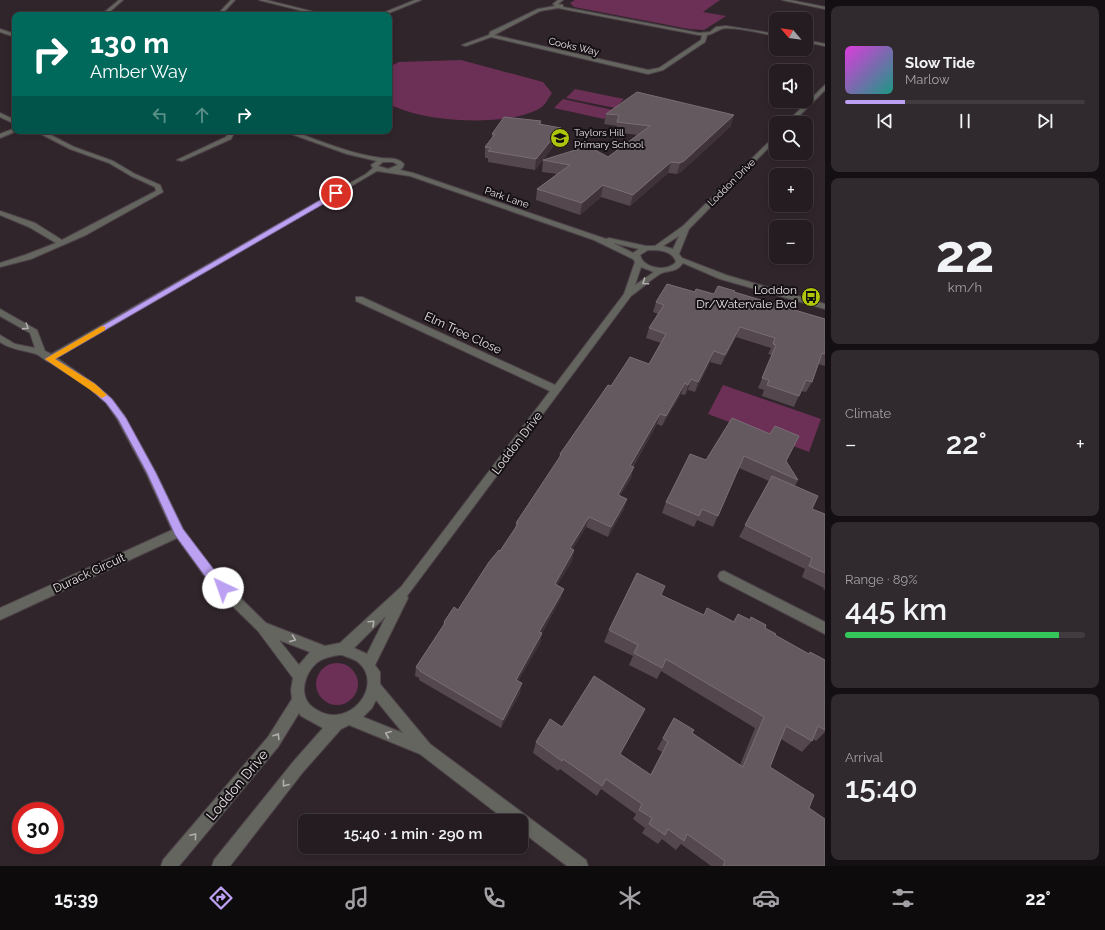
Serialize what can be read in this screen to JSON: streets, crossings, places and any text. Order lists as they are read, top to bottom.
{
  "streets": {
    "street": [
      "Cooks Way",
      "Loddon Drive",
      "Park Lane",
      "Elm Tree Close",
      "Durack Circuit"
    ]
  },
  "crossings": [
    ["Loddon Drive", "Park Lane"],
    ["Loddon Drive", "Elm Tree Close"]
  ],
  "places": {
    "school or university": ["Taylors Hill Primary School"],
    "bus stop": ["Loddon Dr/Watervale Bvd"]
  },
  "north": "top left",
  "page": {
    "map_buttons": ["+", "−"],
    "turn": ["130 m", "Amber Way"],
    "song": ["Slow Tide", "Marlow"],
    "tile": [
      ["22", "km/h"],
      "Climate",
      ["Range · 89%", "445 km"],
      ["Arrival", "15:40"]
    ],
    "heat": ["−", "22°", "+"],
    "limit": "30",
    "trip": "15:40 · 1 min · 290 m",
    "tabs": ["15:39", "22°"]
  }
}
